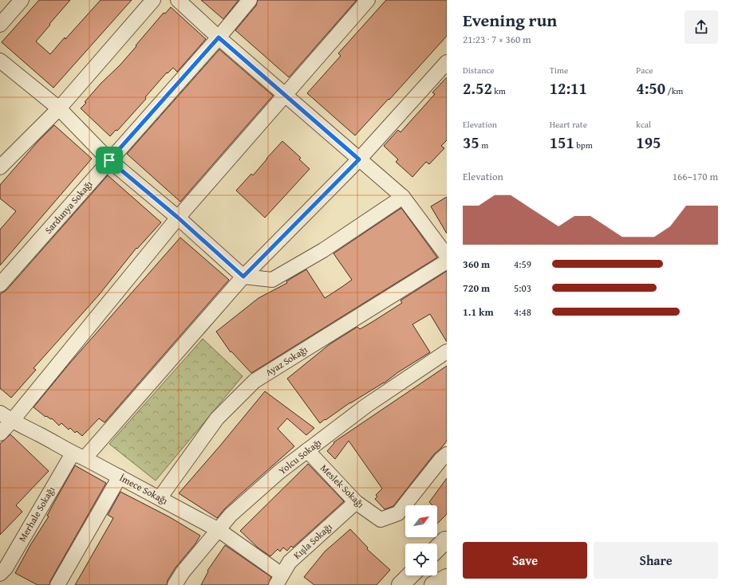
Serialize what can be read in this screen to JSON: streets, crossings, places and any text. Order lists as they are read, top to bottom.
{
  "streets": {
    "street": [
      "Sardunya Sokağı",
      "Ayaz Sokağı",
      "Yolcu Sokağı",
      "Meslek Sokağı",
      "İmece Sokağı",
      "Merhale Sokağı",
      "Kışla Sokağı"
    ]
  },
  "crossings": [
    ["Ayaz Sokağı", "İmece Sokağı"],
    ["Yolcu Sokağı", "Meslek Sokağı"],
    ["Yolcu Sokağı", "İmece Sokağı"],
    ["Meslek Sokağı", "Kışla Sokağı"],
    ["İmece Sokağı", "Merhale Sokağı"],
    ["İmece Sokağı", "Kışla Sokağı"]
  ],
  "north": "top right",
  "page": {
    "heading": ["Evening run", "21:23 · 7 × 360 m"],
    "stats": [
      ["Distance", "2.52 km"],
      ["Time", "12:11"],
      ["Pace", "4:50 /km"],
      ["Elevation", "35 m"],
      ["Heart rate", "151 bpm"],
      ["kcal", "195"]
    ],
    "chart": ["Elevation", "166–170 m"],
    "list": [
      {
        "name": "360 m",
        "note": "4:59"
      },
      {
        "name": "720 m",
        "note": "5:03"
      },
      {
        "name": "1.1 km",
        "note": "4:48"
      }
    ],
    "buttons": ["Save", "Share"]
  }
}
